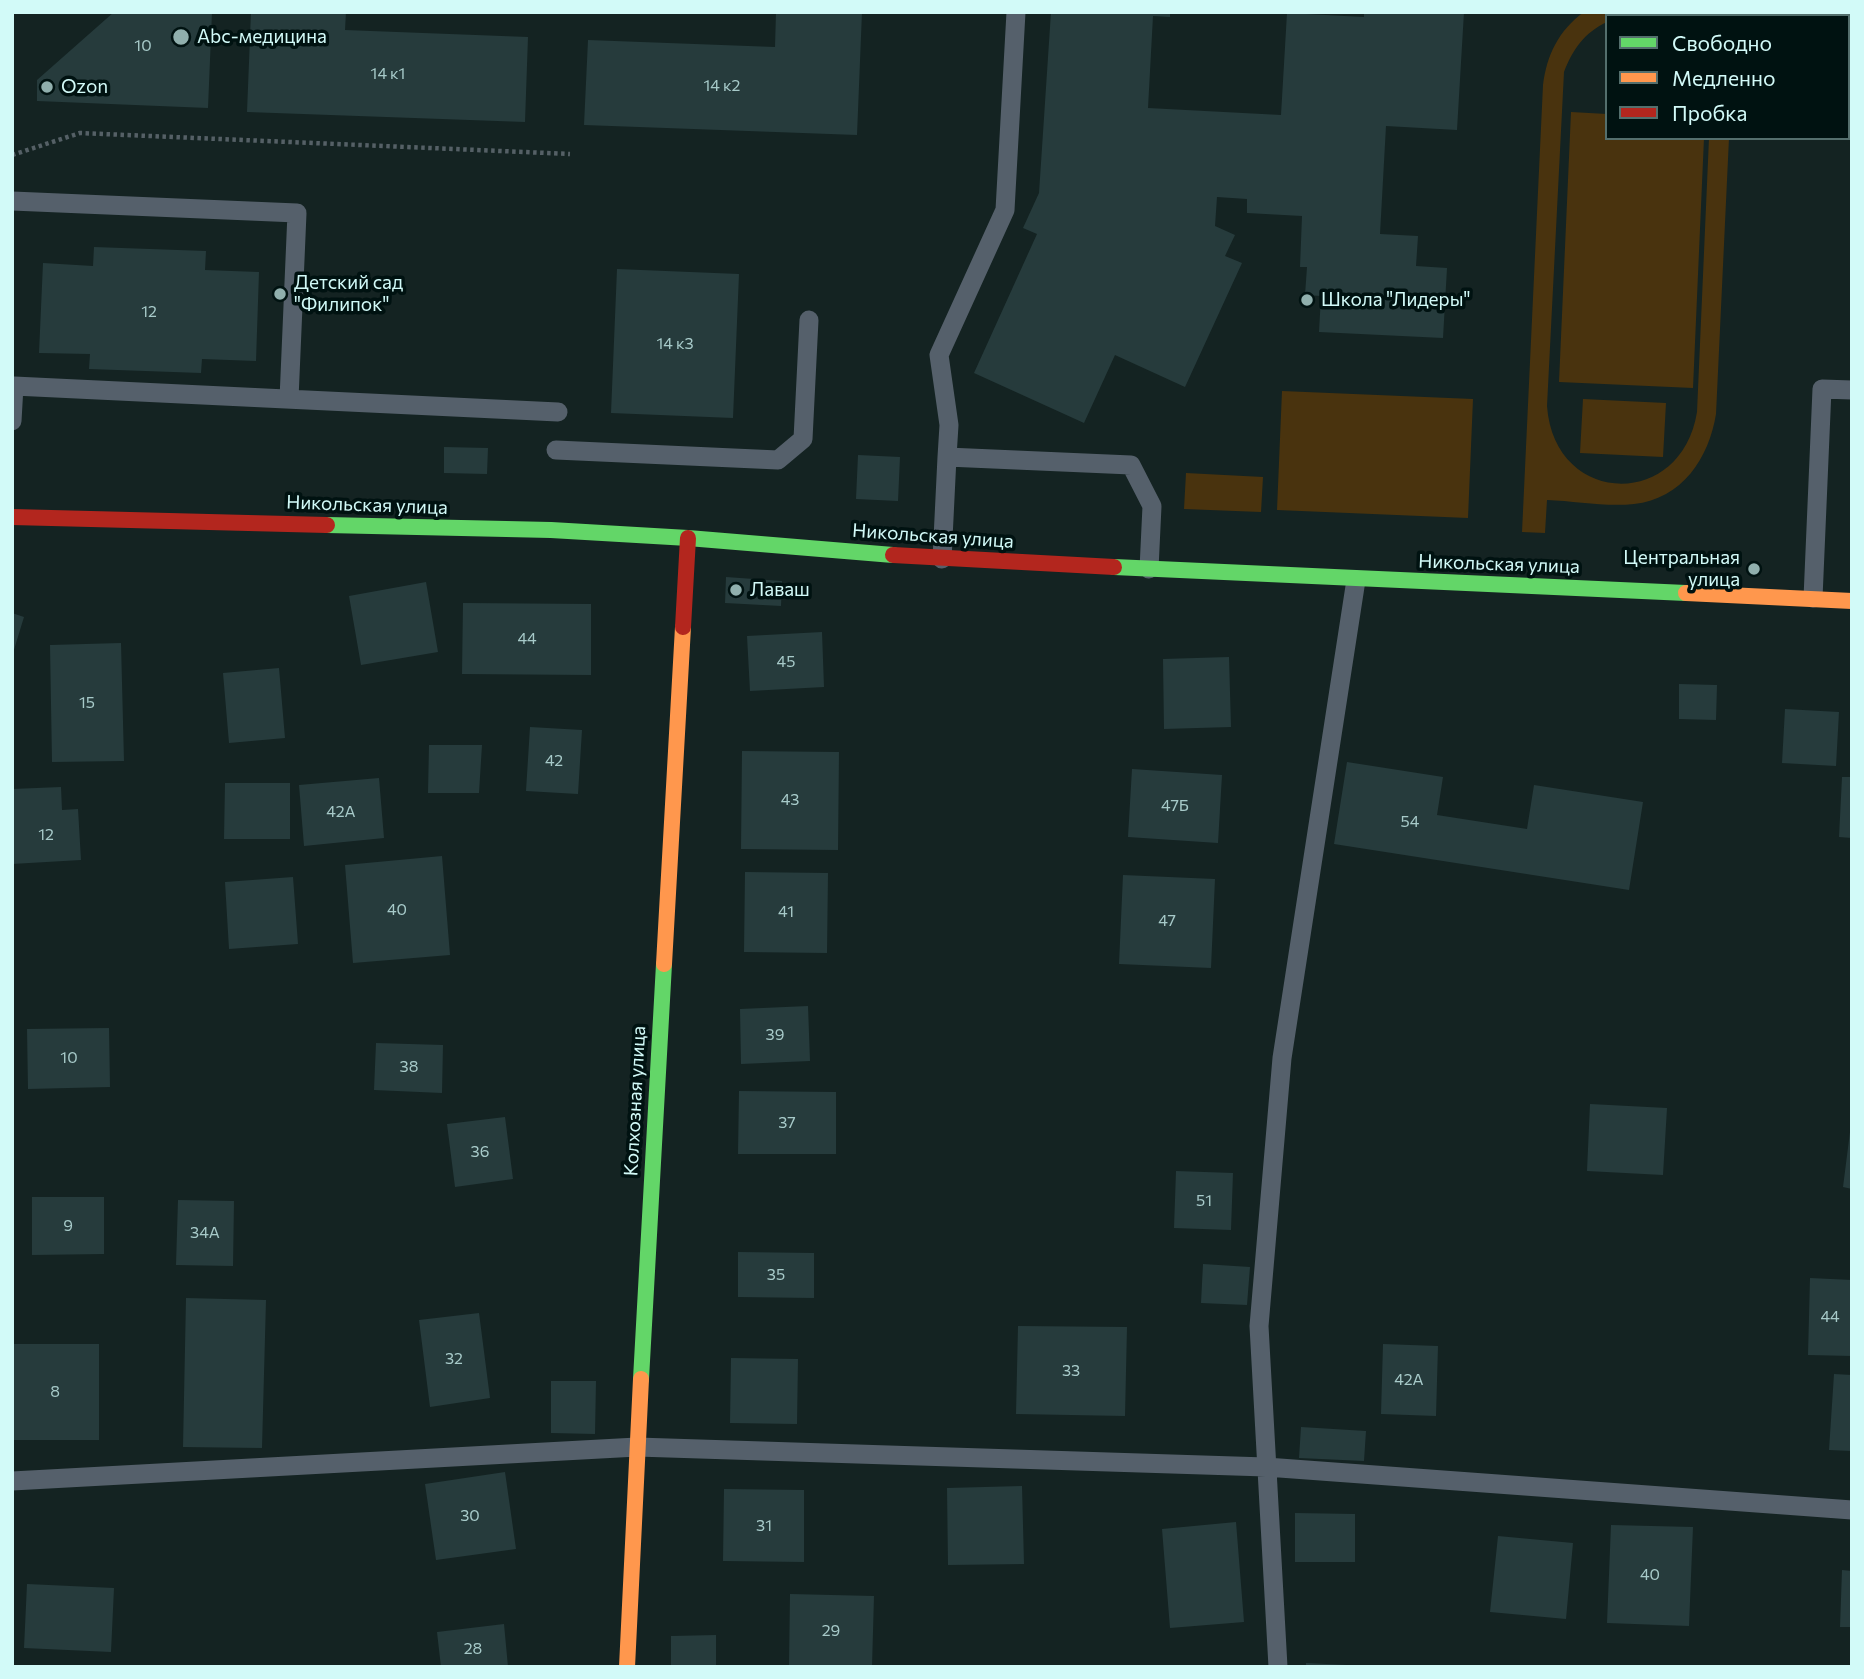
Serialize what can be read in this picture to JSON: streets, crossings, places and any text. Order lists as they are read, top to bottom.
{
  "streets": {
    "street": ["Никольская улица", "Колхозная улица"]
  },
  "crossings": [
    ["Никольская улица", "Колхозная улица"]
  ],
  "places": [
    "Abc-медицина",
    "Ozon",
    "Детский сад \"Филипок\"",
    "Школа \"Лидеры\"",
    "Центральная улица",
    "Лаваш"
  ],
  "house_numbers": [
    "10",
    "14 к1",
    "14 к2",
    "12",
    "14 к3",
    "44",
    "45",
    "15",
    "42",
    "43",
    "47Б",
    "42А",
    "54",
    "12",
    "40",
    "41",
    "47",
    "39",
    "10",
    "38",
    "37",
    "36",
    "51",
    "9",
    "34А",
    "35",
    "44",
    "32",
    "33",
    "42А",
    "8",
    "30",
    "31",
    "40",
    "29",
    "28"
  ],
  "legend": ["Свободно", "Медленно", "Пробка"]
}
